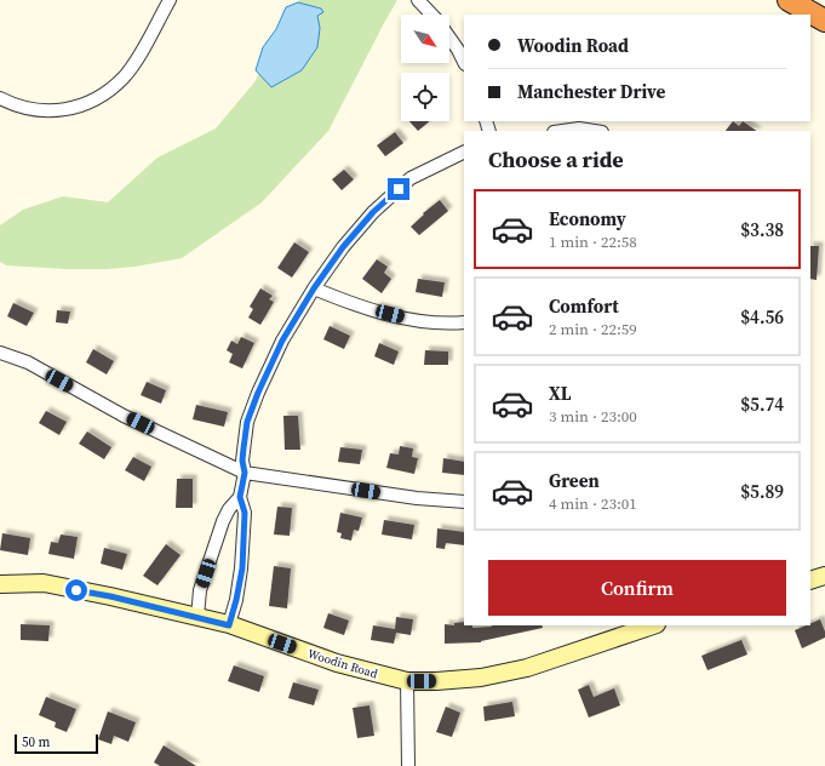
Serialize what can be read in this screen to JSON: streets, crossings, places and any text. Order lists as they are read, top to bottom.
{
  "streets": {
    "street": ["Woodin Road"]
  },
  "scale_bar": "50 m",
  "north": "bottom right",
  "page": {
    "banner": ["Woodin Road", "Manchester Drive"],
    "heading": "Choose a ride",
    "list": [
      {
        "name": "Economy",
        "note": "1 min · 22:58",
        "value": "$3.38"
      },
      {
        "name": "Comfort",
        "note": "2 min · 22:59",
        "value": "$4.56"
      },
      {
        "name": "XL",
        "note": "3 min · 23:00",
        "value": "$5.74"
      },
      {
        "name": "Green",
        "note": "4 min · 23:01",
        "value": "$5.89"
      }
    ],
    "buttons": "Confirm",
    "scale": "50 m"
  }
}
